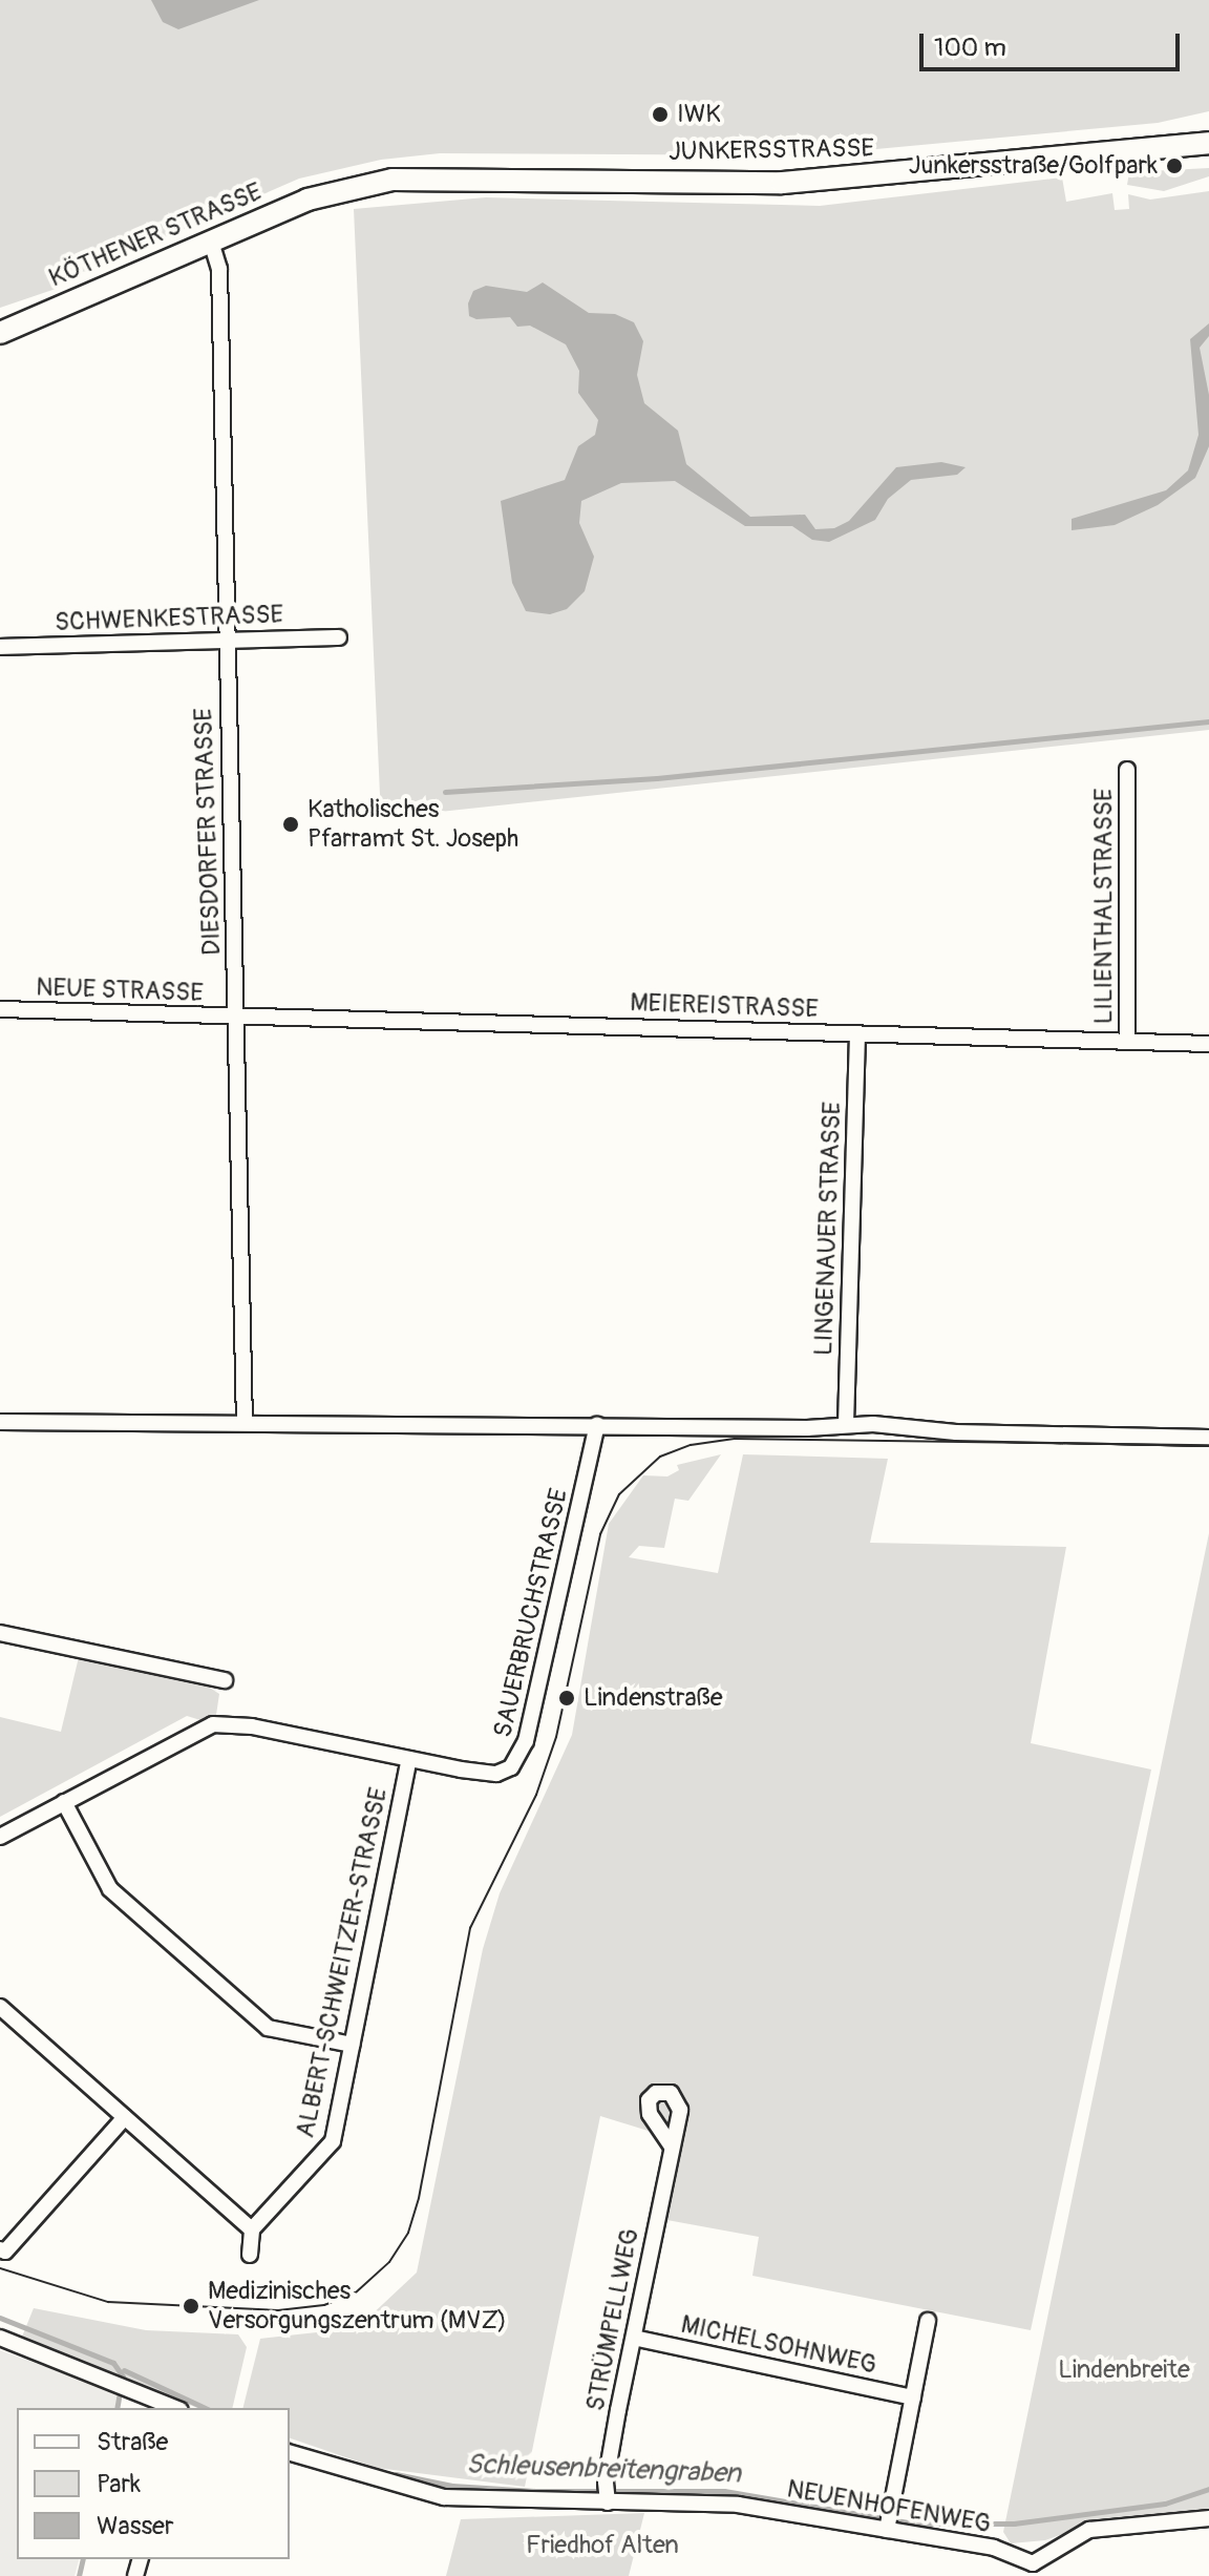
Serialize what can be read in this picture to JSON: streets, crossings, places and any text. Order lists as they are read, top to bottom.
{
  "streets": {
    "main road": ["JUNKERSSTRASSE", "KÖTHENER STRASSE"],
    "street": [
      "SCHWENKESTRASSE",
      "DIESDORFER STRASSE",
      "LILIENTHALSTRASSE",
      "NEUE STRASSE",
      "MEIEREISTRASSE",
      "LINGENAUER STRASSE",
      "SAUERBRUCHSTRASSE",
      "ALBERT-SCHWEITZER-STRASSE",
      "STRÜMPELLWEG",
      "MICHELSOHNWEG",
      "NEUENHOFENWEG"
    ]
  },
  "crossings": [
    ["JUNKERSSTRASSE", "KÖTHENER STRASSE"],
    ["KÖTHENER STRASSE", "DIESDORFER STRASSE"],
    ["SCHWENKESTRASSE", "DIESDORFER STRASSE"],
    ["DIESDORFER STRASSE", "NEUE STRASSE"],
    ["DIESDORFER STRASSE", "MEIEREISTRASSE"],
    ["LILIENTHALSTRASSE", "MEIEREISTRASSE"],
    ["NEUE STRASSE", "MEIEREISTRASSE"],
    ["MEIEREISTRASSE", "LINGENAUER STRASSE"],
    ["SAUERBRUCHSTRASSE", "ALBERT-SCHWEITZER-STRASSE"],
    ["STRÜMPELLWEG", "MICHELSOHNWEG"],
    ["STRÜMPELLWEG", "NEUENHOFENWEG"]
  ],
  "water": ["Schleusenbreitengraben"],
  "parks": ["Lindenbreite", "Friedhof Alten"],
  "places": [
    "IWK",
    "Junkersstraße/Golfpark",
    "Katholisches Pfarramt St. Joseph",
    "Lindenstraße",
    "Medizinisches Versorgungszentrum (MVZ)"
  ],
  "legend": ["Straße", "Park", "Wasser"],
  "scale_bar": "100 m"
}
